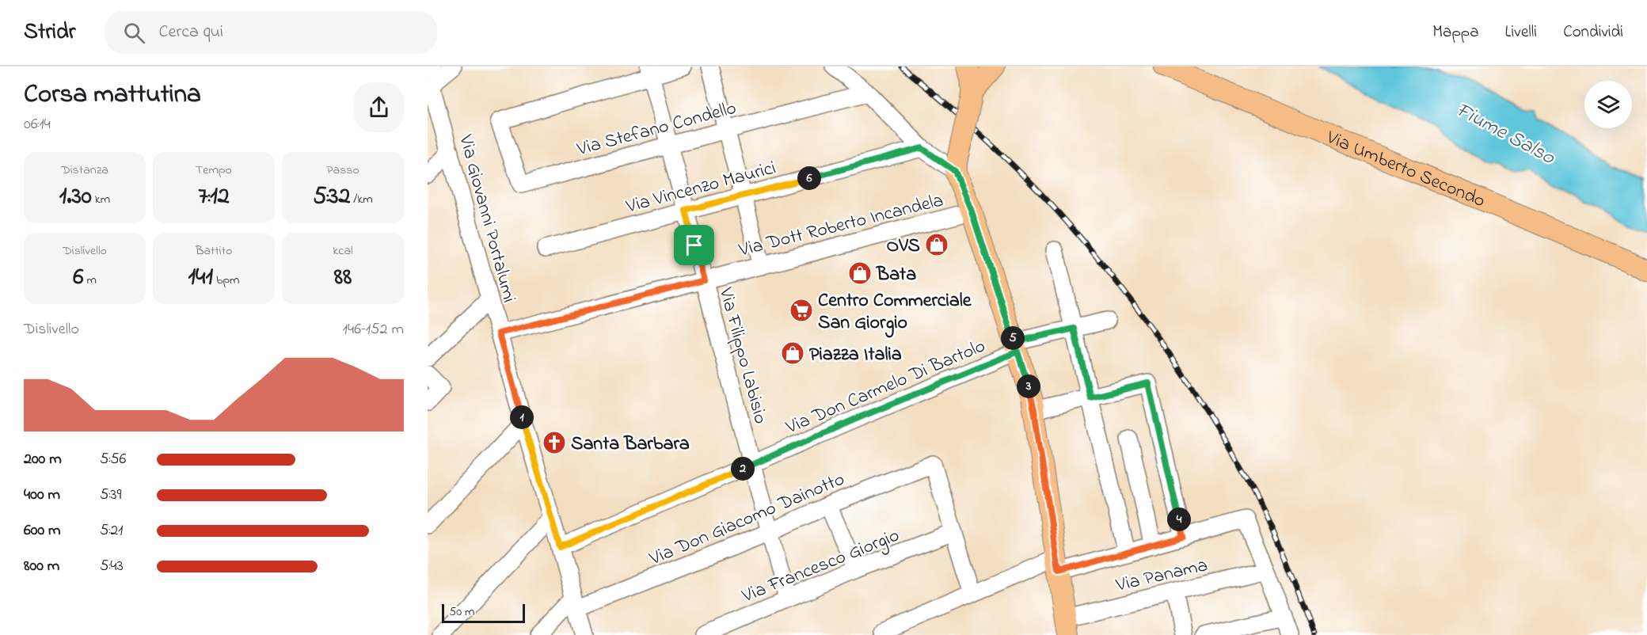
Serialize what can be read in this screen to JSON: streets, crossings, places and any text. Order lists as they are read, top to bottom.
{
  "streets": {
    "main road": ["Via Umberto Secondo"],
    "street": [
      "Via Stefano Condello",
      "Via Vincenzo Maurici",
      "Via Giovanni Portalumi",
      "Via Dott Roberto Incandela",
      "Via Filippo Labisio",
      "Via Don Carmelo Di Bartolo",
      "Via Don Giacomo Dainotto",
      "Via Francesco Giorgio",
      "Via Panama"
    ]
  },
  "crossings": [
    ["Via Stefano Condello", "Via Filippo Labisio"],
    ["Via Vincenzo Maurici", "Via Filippo Labisio"],
    ["Via Giovanni Portalumi", "Via Dott Roberto Incandela"],
    ["Via Giovanni Portalumi", "Via Don Carmelo Di Bartolo"],
    ["Via Giovanni Portalumi", "Via Don Giacomo Dainotto"],
    ["Via Dott Roberto Incandela", "Via Filippo Labisio"],
    ["Via Filippo Labisio", "Via Don Carmelo Di Bartolo"],
    ["Via Filippo Labisio", "Via Don Giacomo Dainotto"],
    ["Via Filippo Labisio", "Via Francesco Giorgio"],
    ["Via Don Giacomo Dainotto", "Via Francesco Giorgio"]
  ],
  "water": ["Fiume Salso"],
  "places": {
    "shop": ["OVS", "Bata", "Piazza Italia"],
    "supermarket": ["Centro Commerciale San Giorgio"],
    "church": ["Santa Barbara"]
  },
  "scale_bar": "50 m",
  "page": {
    "header": "Stridr",
    "search": "Cerca qui",
    "nav": ["Mappa", "Livelli", "Condividi"],
    "heading": ["Corsa mattutina", "06:14"],
    "stats": [
      ["Distanza", "1.30 km"],
      ["Tempo", "7:12"],
      ["Passo", "5:32 /km"],
      ["Dislivello", "6 m"],
      ["Battito", "141 bpm"],
      ["kcal", "88"]
    ],
    "pins": [
      "6",
      "5",
      "3",
      "1",
      "2",
      "4"
    ],
    "chart": ["Dislivello", "146–152 m"],
    "list": [
      {
        "name": "200 m",
        "note": "5:56"
      },
      {
        "name": "400 m",
        "note": "5:39"
      },
      {
        "name": "600 m",
        "note": "5:21"
      },
      {
        "name": "800 m",
        "note": "5:43"
      }
    ],
    "scale": "50 m"
  }
}
